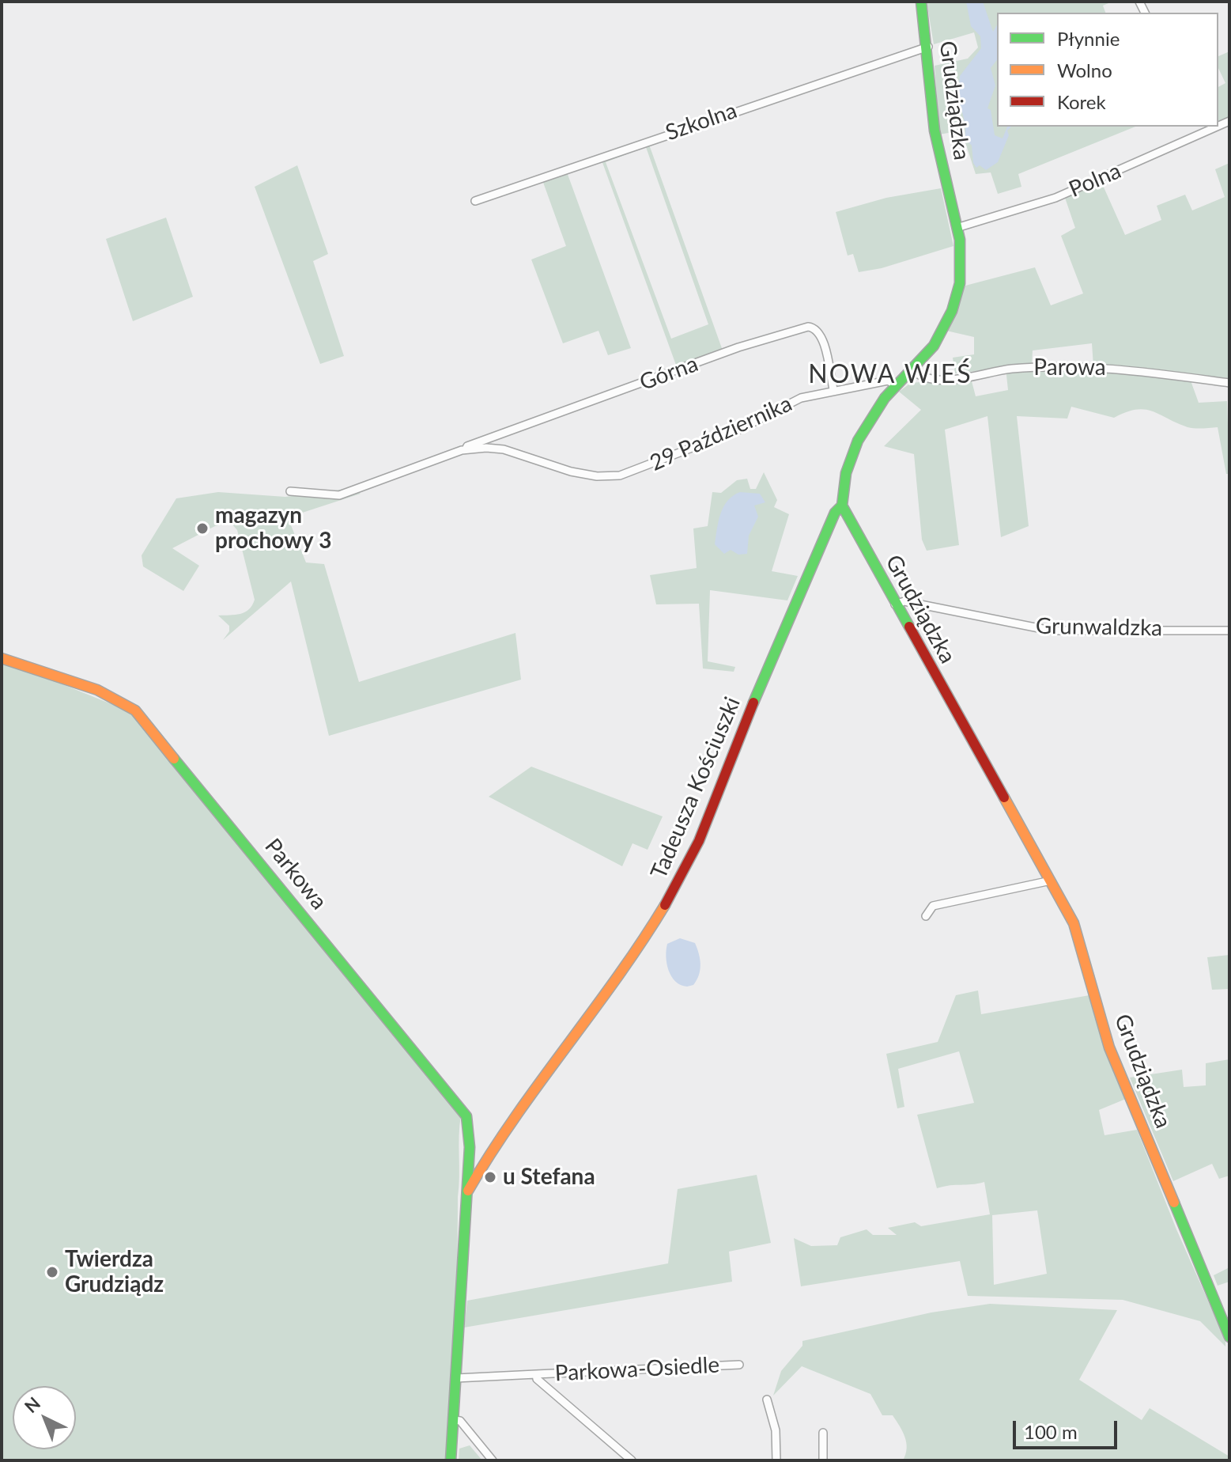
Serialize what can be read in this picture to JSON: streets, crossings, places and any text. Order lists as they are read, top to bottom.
{
  "streets": {
    "street": [
      "Grudziądzka",
      "Szkolna",
      "Polna",
      "Parowa",
      "Górna",
      "29 Października",
      "Grunwaldzka",
      "Tadeusza Kościuszki",
      "Parkowa",
      "Parkowa-Osiedle"
    ]
  },
  "crossings": [
    ["Grudziądzka", "Szkolna"],
    ["Grudziądzka", "Polna"],
    ["Grudziądzka", "Parowa"],
    ["Grudziądzka", "29 Października"],
    ["Grudziądzka", "Grunwaldzka"],
    ["Grudziądzka", "Tadeusza Kościuszki"],
    ["Górna", "29 Października"],
    ["Tadeusza Kościuszki", "Parkowa"],
    ["Parkowa", "Parkowa-Osiedle"]
  ],
  "districts": ["NOWA WIEŚ"],
  "places": ["magazyn prochowy 3", "u Stefana", "Twierdza Grudziądz"],
  "legend": ["Płynnie", "Wolno", "Korek"],
  "scale_bar": "100 m",
  "north": "top left"
}
